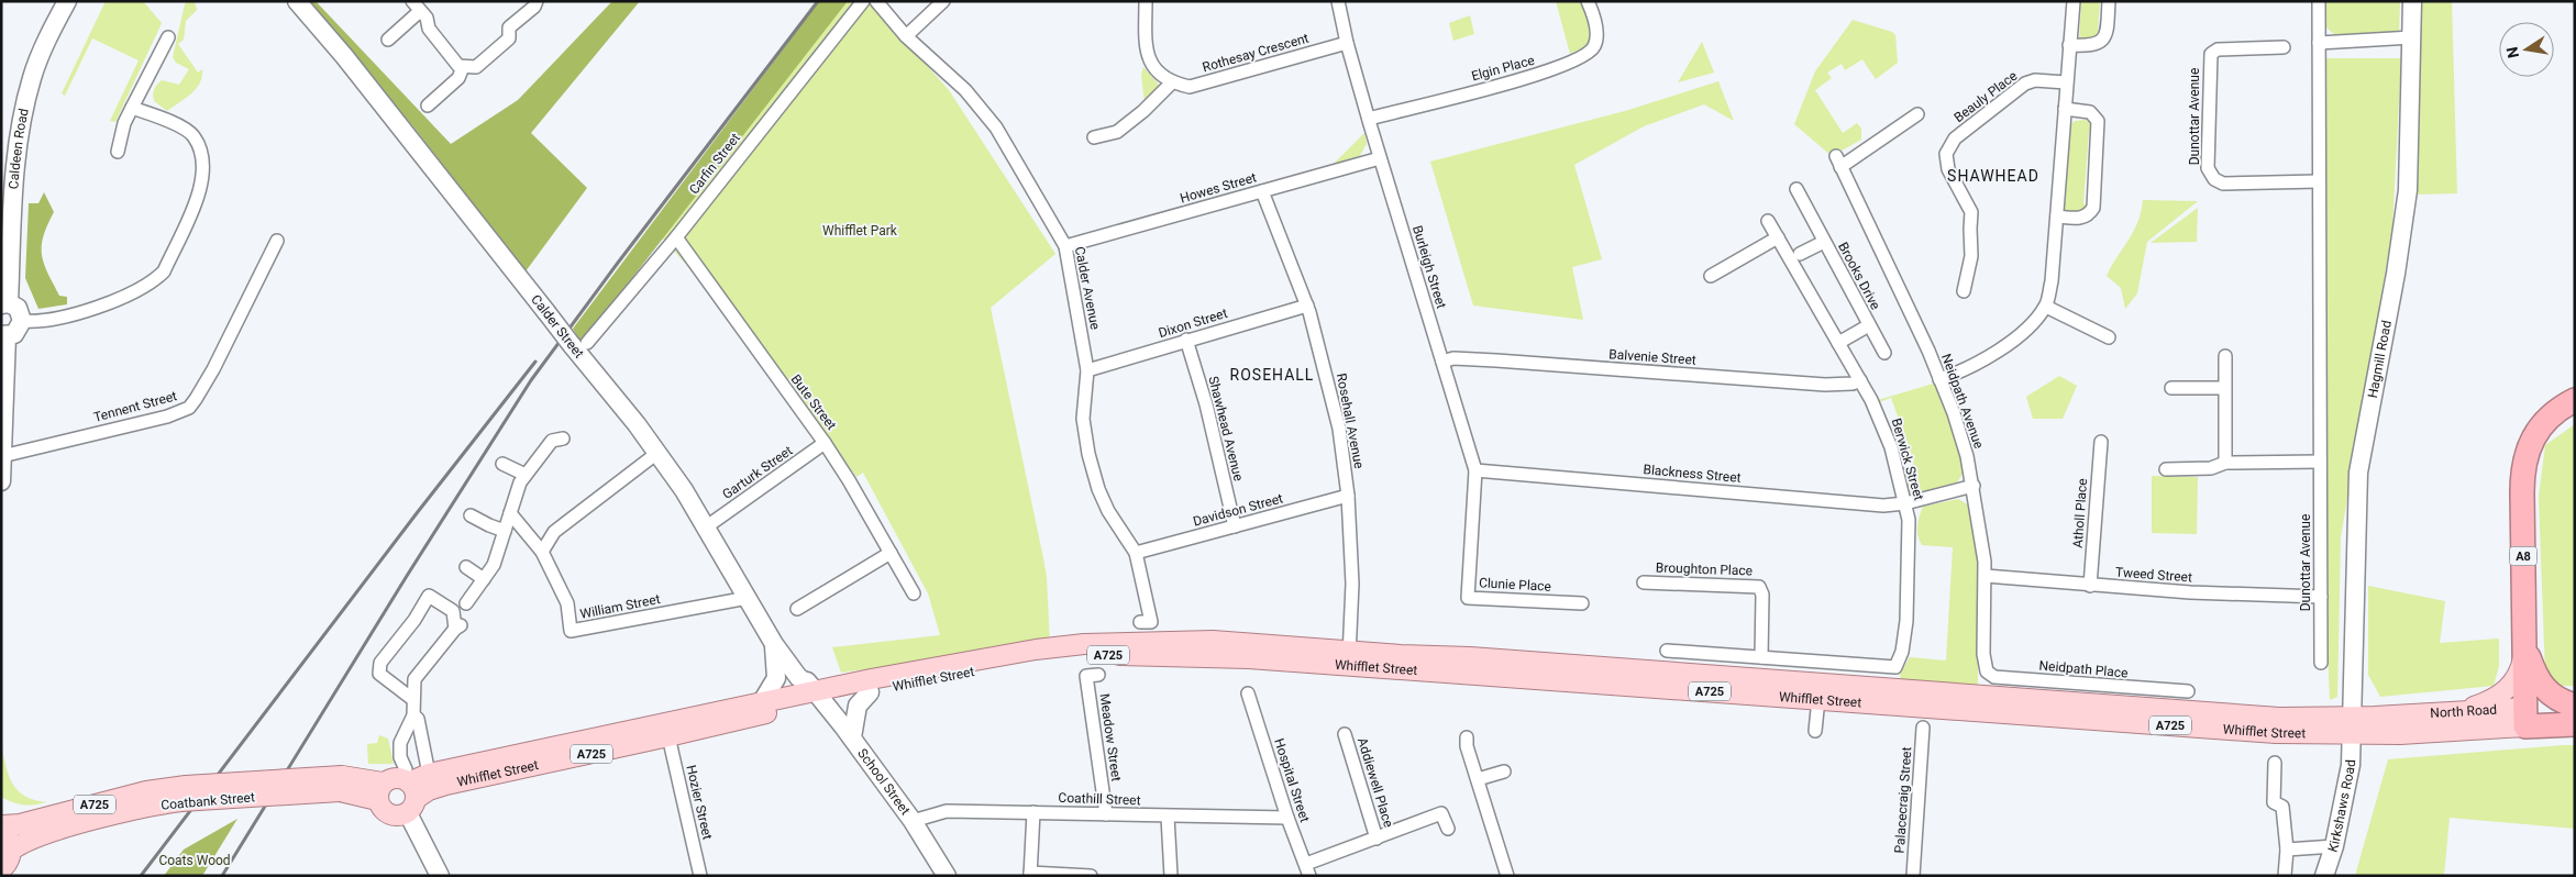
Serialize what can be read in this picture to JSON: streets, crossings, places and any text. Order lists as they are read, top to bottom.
{
  "streets": {
    "highway": ["A8", "A725", "North Road"],
    "main road": ["Whifflet Street", "Coatbank Street"],
    "street": [
      "Rothesay Crescent",
      "Elgin Place",
      "Beauly Place",
      "Dunottar Avenue",
      "Caldeen Road",
      "Carfin Street",
      "Howes Street",
      "Burleigh Street",
      "Brooks Drive",
      "Calder Avenue",
      "Dixon Street",
      "Calder Street",
      "Balvenie Street",
      "Hagmill Road",
      "Neidpath Avenue",
      "Bute Street",
      "Tennent Street",
      "Rosehall Avenue",
      "Shawhead Avenue",
      "Berwick Street",
      "Garturk Street",
      "Blackness Street",
      "Davidson Street",
      "Atholl Place",
      "Broughton Place",
      "Tweed Street",
      "Clunie Place",
      "William Street",
      "Neidpath Place",
      "Meadow Street",
      "Hospital Street",
      "School Street",
      "Addiewell Place",
      "Coathill Street",
      "Palacecraig Street",
      "Hozier Street",
      "Kirkshaws Road"
    ]
  },
  "crossings": [
    ["Rothesay Crescent", "Burleigh Street"],
    ["Elgin Place", "Burleigh Street"],
    ["Dunottar Avenue", "Tweed Street"],
    ["Carfin Street", "Calder Street"],
    ["Carfin Street", "Bute Street"],
    ["Howes Street", "Burleigh Street"],
    ["Howes Street", "Calder Avenue"],
    ["Howes Street", "Rosehall Avenue"],
    ["Burleigh Street", "Balvenie Street"],
    ["Burleigh Street", "Blackness Street"],
    ["Burleigh Street", "Clunie Place"],
    ["Brooks Drive", "Berwick Street"],
    ["Calder Avenue", "Dixon Street"],
    ["Calder Avenue", "Davidson Street"],
    ["Dixon Street", "Rosehall Avenue"],
    ["Dixon Street", "Shawhead Avenue"],
    ["Calder Street", "Garturk Street"],
    ["Calder Street", "William Street"],
    ["Calder Street", "Whifflet Street"],
    ["Calder Street", "School Street"],
    ["Balvenie Street", "Berwick Street"],
    ["Hagmill Road", "Whifflet Street"],
    ["Hagmill Road", "North Road"],
    ["Hagmill Road", "Kirkshaws Road"],
    ["Neidpath Avenue", "Blackness Street"],
    ["Neidpath Avenue", "Tweed Street"],
    ["Neidpath Avenue", "Neidpath Place"],
    ["Bute Street", "Garturk Street"],
    ["Rosehall Avenue", "Davidson Street"],
    ["Rosehall Avenue", "Whifflet Street"],
    ["Shawhead Avenue", "Davidson Street"],
    ["Berwick Street", "Blackness Street"],
    ["Berwick Street", "Broughton Place"],
    ["Atholl Place", "Tweed Street"],
    ["A8", "A725"],
    ["A8", "North Road"],
    ["A725", "Whifflet Street"],
    ["A725", "North Road"],
    ["A725", "Coatbank Street"],
    ["Whifflet Street", "North Road"],
    ["Whifflet Street", "School Street"],
    ["Whifflet Street", "Hozier Street"],
    ["Whifflet Street", "Kirkshaws Road"],
    ["North Road", "Kirkshaws Road"],
    ["Meadow Street", "Coathill Street"],
    ["Hospital Street", "Addiewell Place"],
    ["Hospital Street", "Coathill Street"],
    ["School Street", "Coathill Street"]
  ],
  "districts": ["SHAWHEAD", "ROSEHALL"],
  "parks": ["Whifflet Park", "Coats Wood"],
  "north": "left"
}
